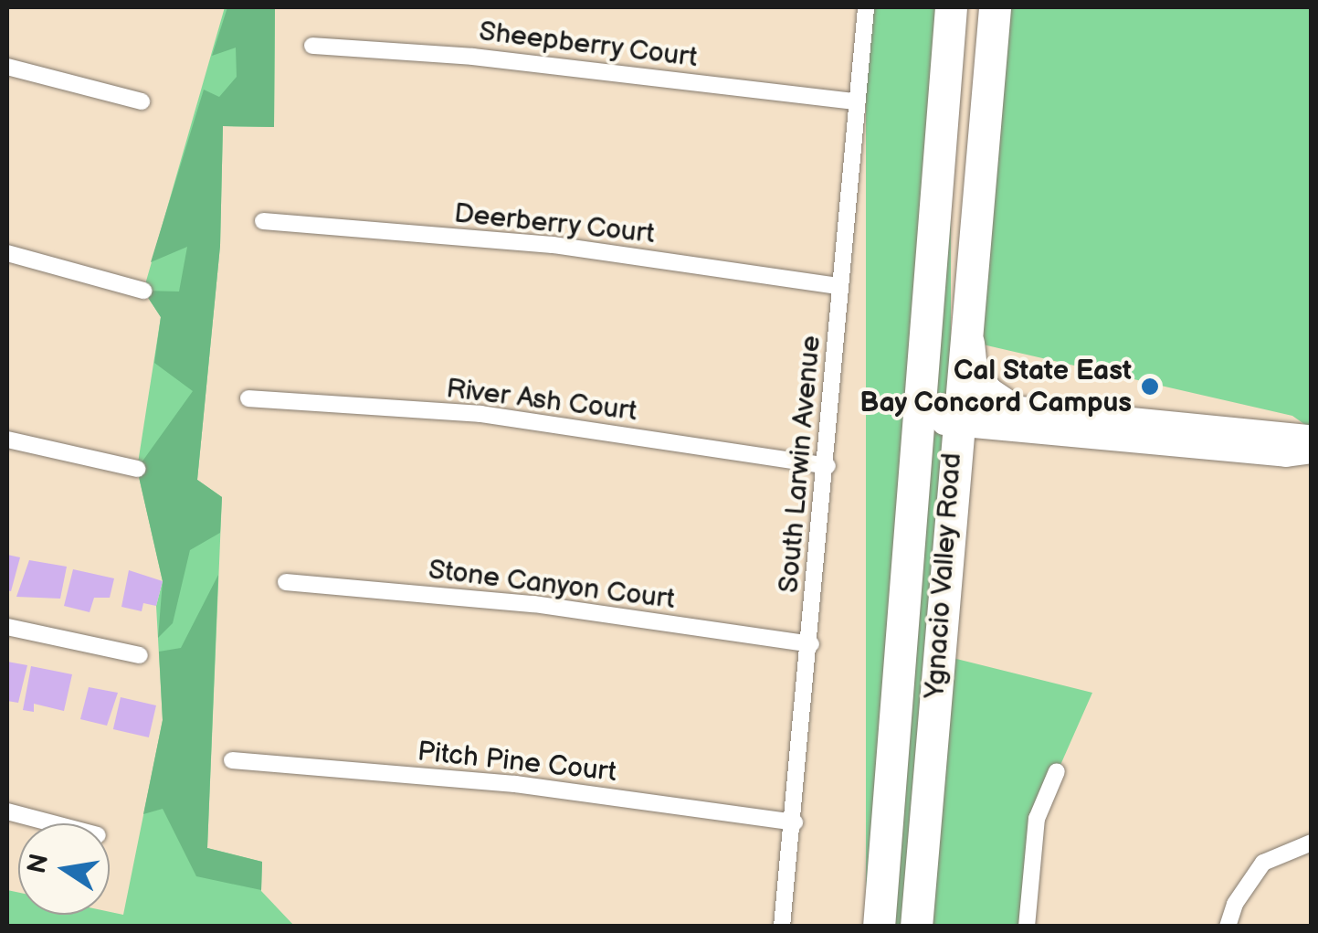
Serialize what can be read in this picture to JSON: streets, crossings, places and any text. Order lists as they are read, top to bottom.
{
  "streets": {
    "highway": ["Ygnacio Valley Road"],
    "street": [
      "Sheepberry Court",
      "Deerberry Court",
      "River Ash Court",
      "South Larwin Avenue",
      "Stone Canyon Court",
      "Pitch Pine Court"
    ]
  },
  "crossings": [
    ["Sheepberry Court", "South Larwin Avenue"],
    ["Deerberry Court", "South Larwin Avenue"],
    ["River Ash Court", "South Larwin Avenue"],
    ["South Larwin Avenue", "Stone Canyon Court"],
    ["South Larwin Avenue", "Pitch Pine Court"]
  ],
  "places": ["Cal State East Bay Concord Campus"],
  "north": "left"
}
